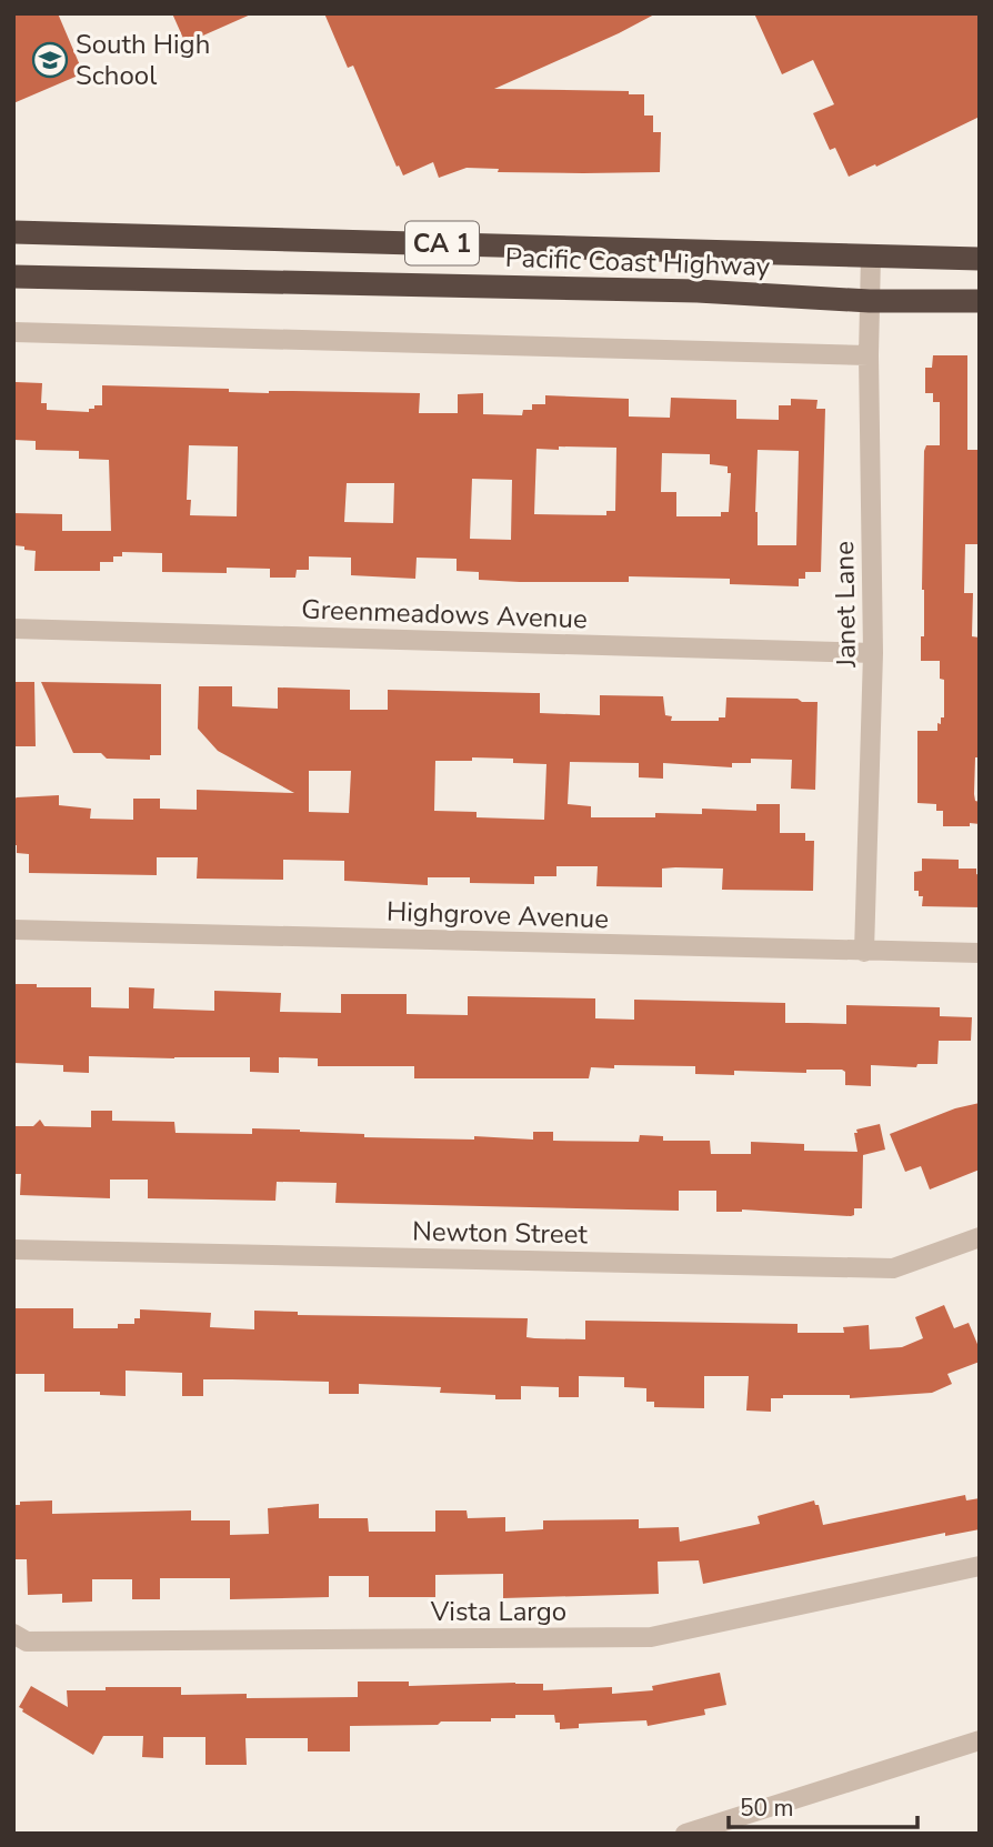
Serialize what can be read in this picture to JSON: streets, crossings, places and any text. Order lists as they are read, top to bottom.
{
  "streets": {
    "highway": ["CA 1", "Pacific Coast Highway"],
    "street": [
      "Janet Lane",
      "Greenmeadows Avenue",
      "Highgrove Avenue",
      "Newton Street",
      "Vista Largo"
    ]
  },
  "crossings": [
    ["Pacific Coast Highway", "Janet Lane"],
    ["Janet Lane", "Greenmeadows Avenue"],
    ["Janet Lane", "Highgrove Avenue"]
  ],
  "places": {
    "school or university": ["South High School"]
  },
  "scale_bar": "50 m"
}
